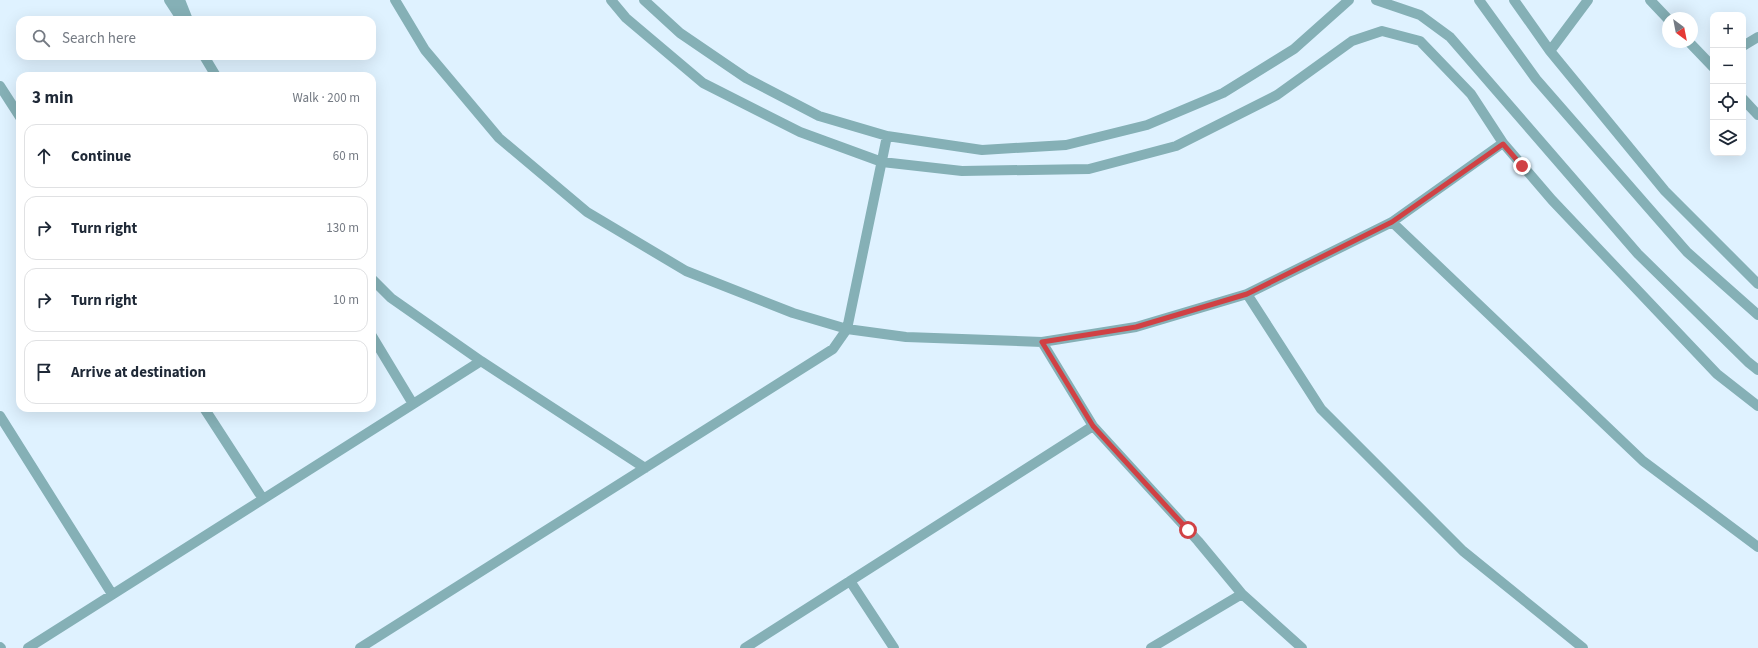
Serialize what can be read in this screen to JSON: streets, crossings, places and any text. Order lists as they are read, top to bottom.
{
  "north": "bottom right",
  "page": {
    "map_buttons": ["+", "−"],
    "search": "Search here",
    "heading": ["3 min", "Walk · 200 m"],
    "list": [
      ["Continue", "60 m"],
      ["Turn right", "130 m"],
      ["Turn right", "10 m"],
      "Arrive at destination"
    ]
  }
}
